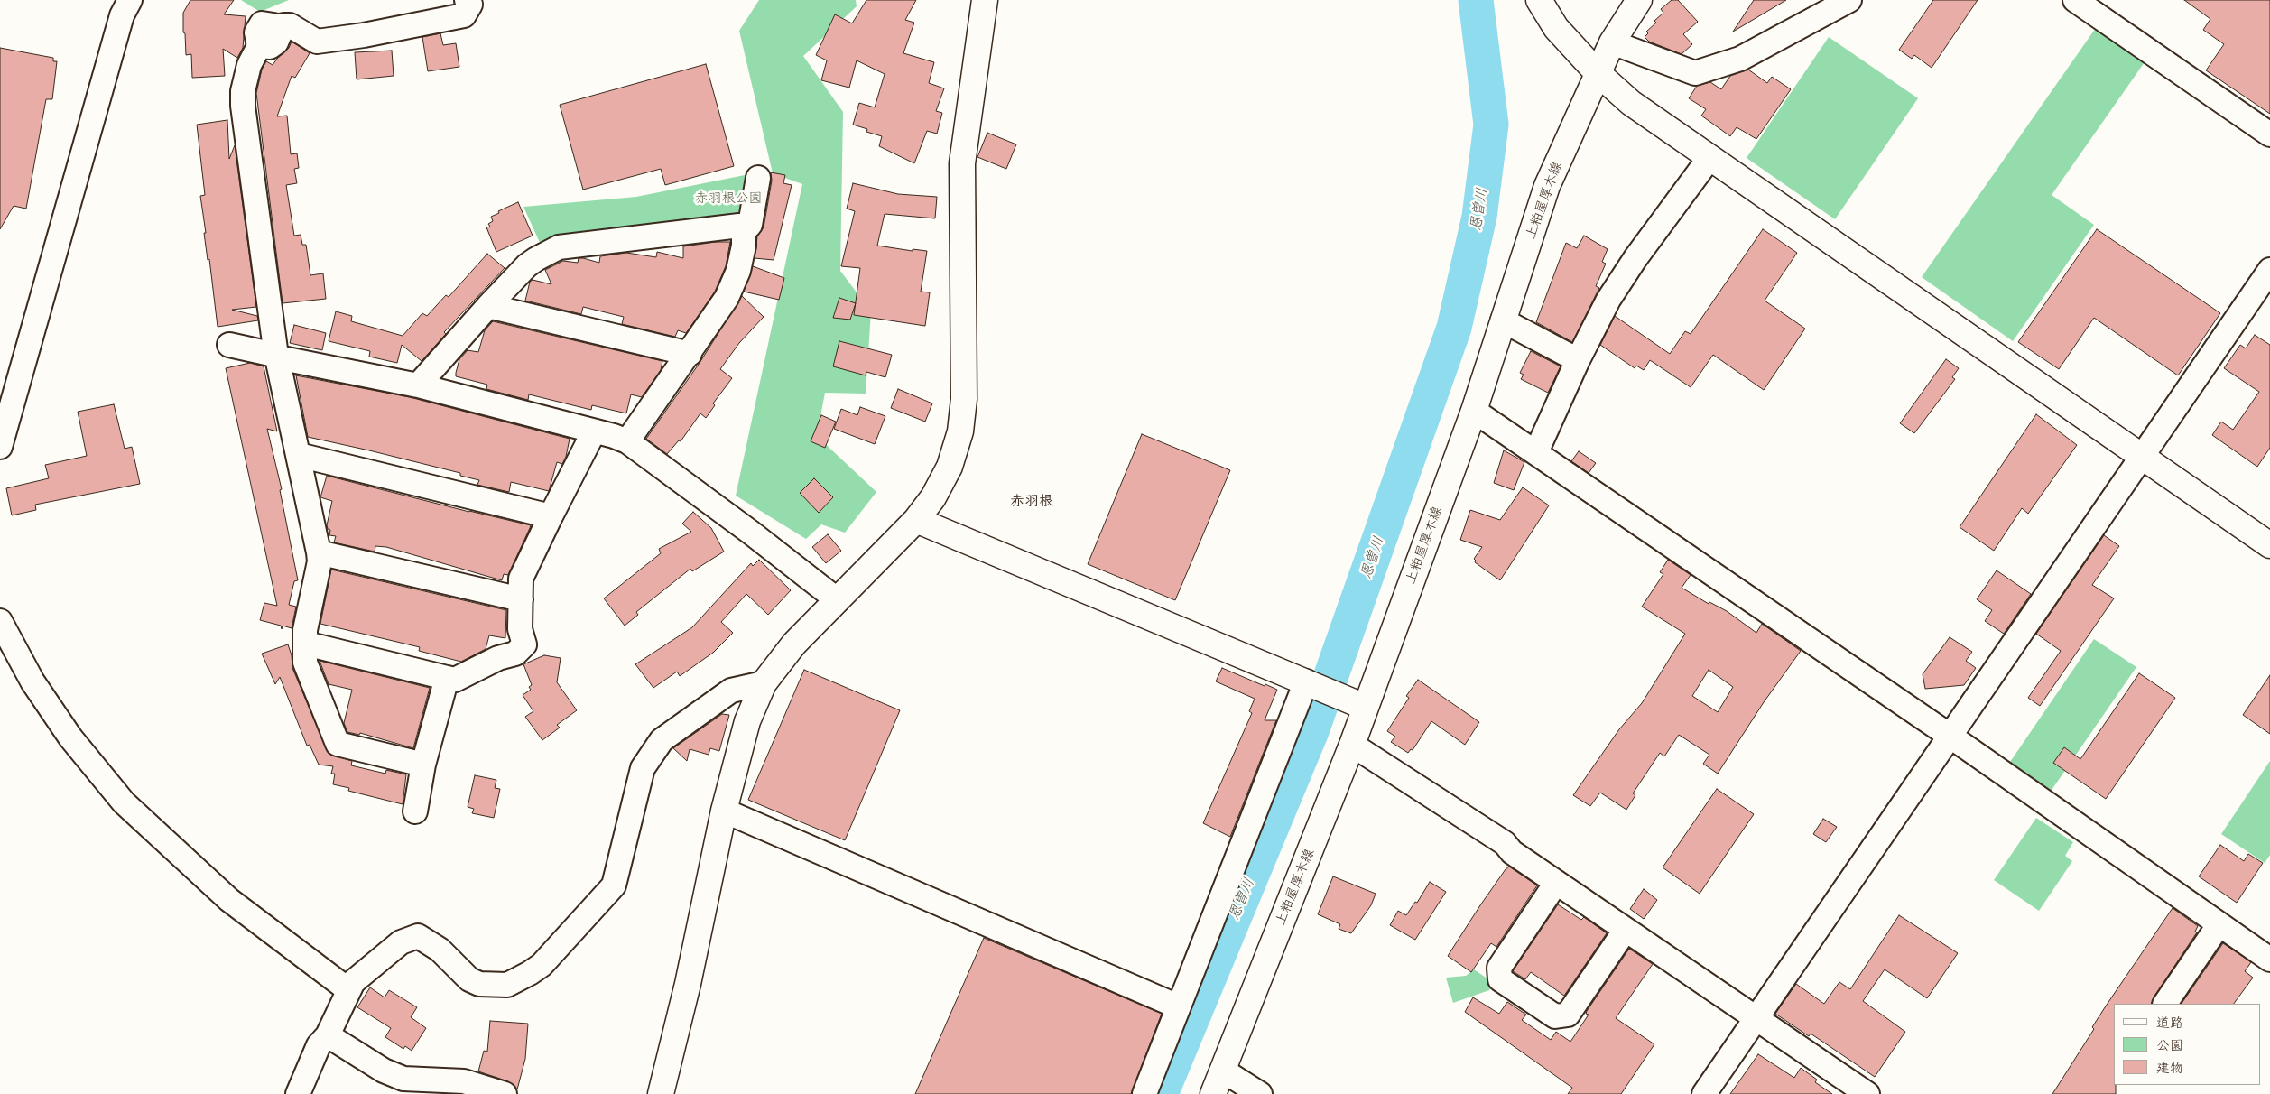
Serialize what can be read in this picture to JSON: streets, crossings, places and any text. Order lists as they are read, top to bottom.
{
  "streets": {
    "street": ["上粕屋厚木線"]
  },
  "districts": ["赤羽根"],
  "water": ["恩曽川"],
  "parks": ["赤羽根公園"],
  "legend": ["道路", "公園", "建物"]
}
